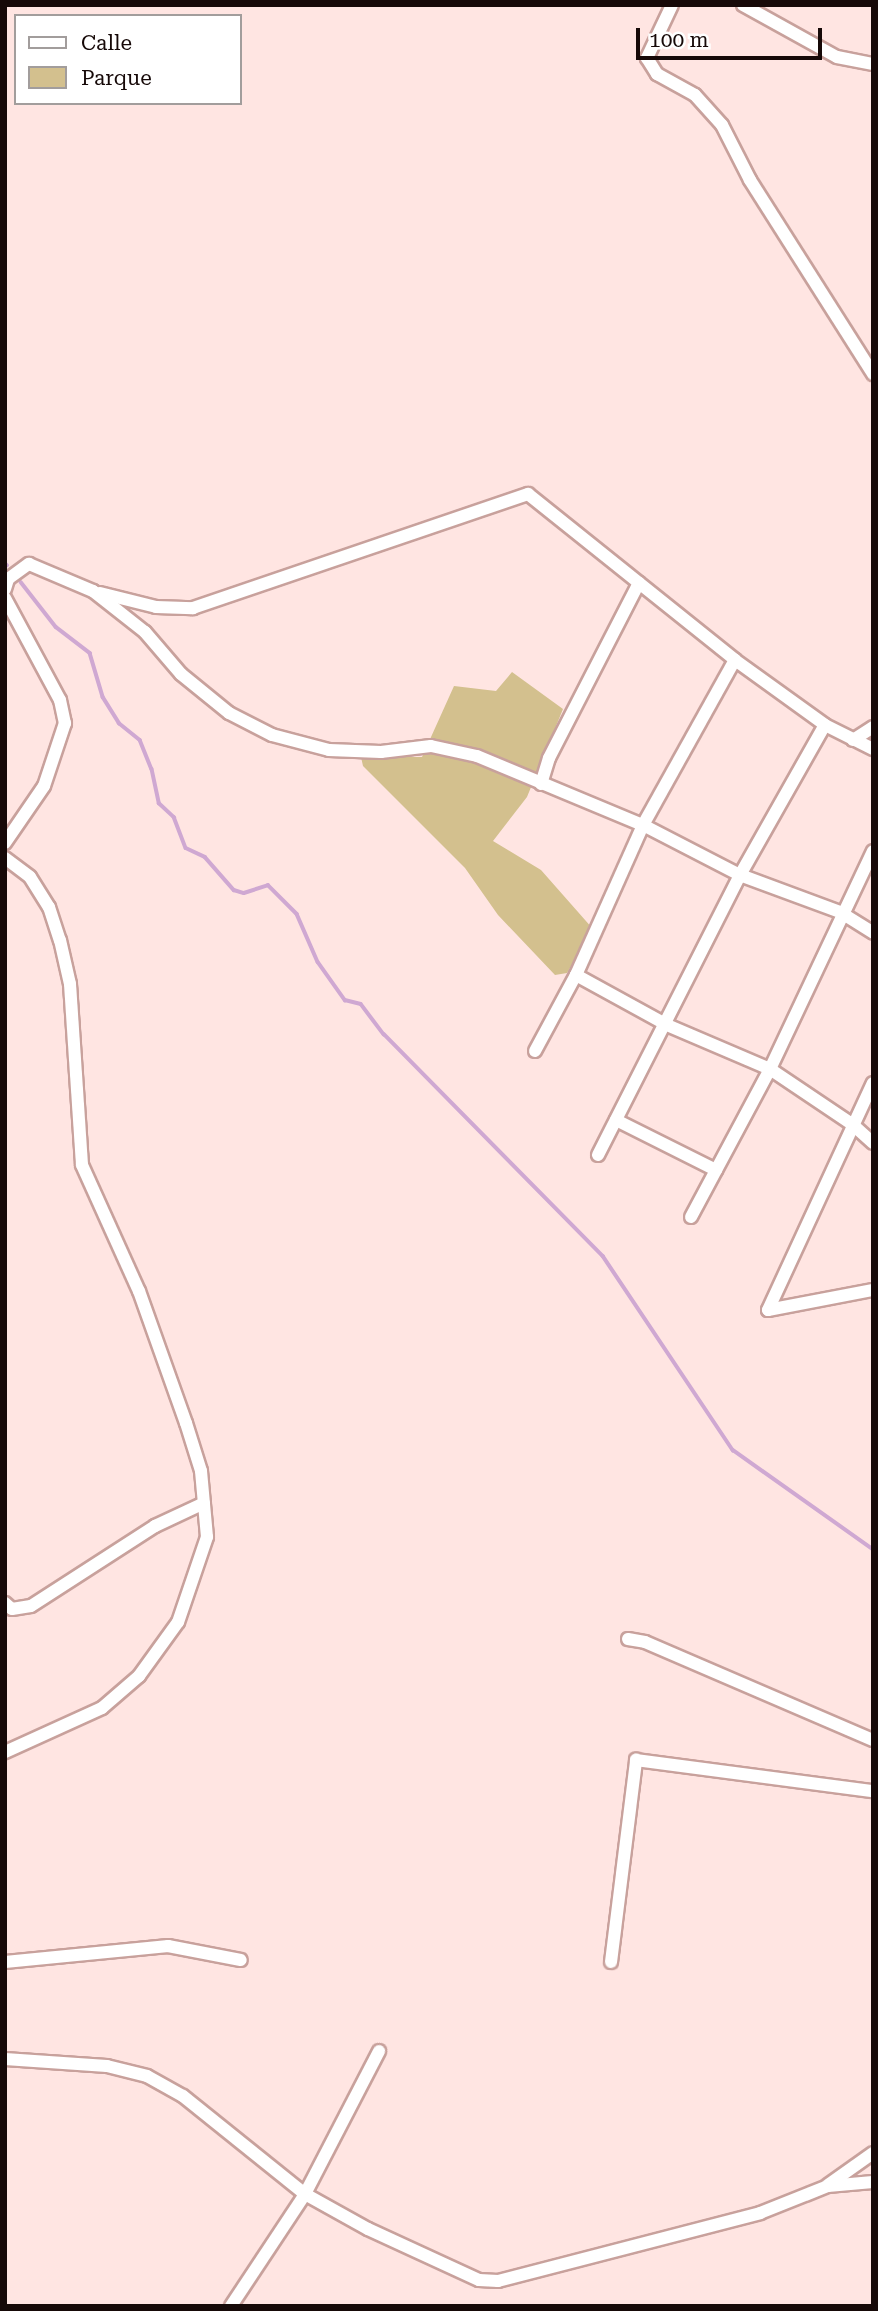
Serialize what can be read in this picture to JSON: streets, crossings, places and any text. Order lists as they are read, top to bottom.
{
  "legend": ["Calle", "Parque"],
  "scale_bar": "100 m"
}
